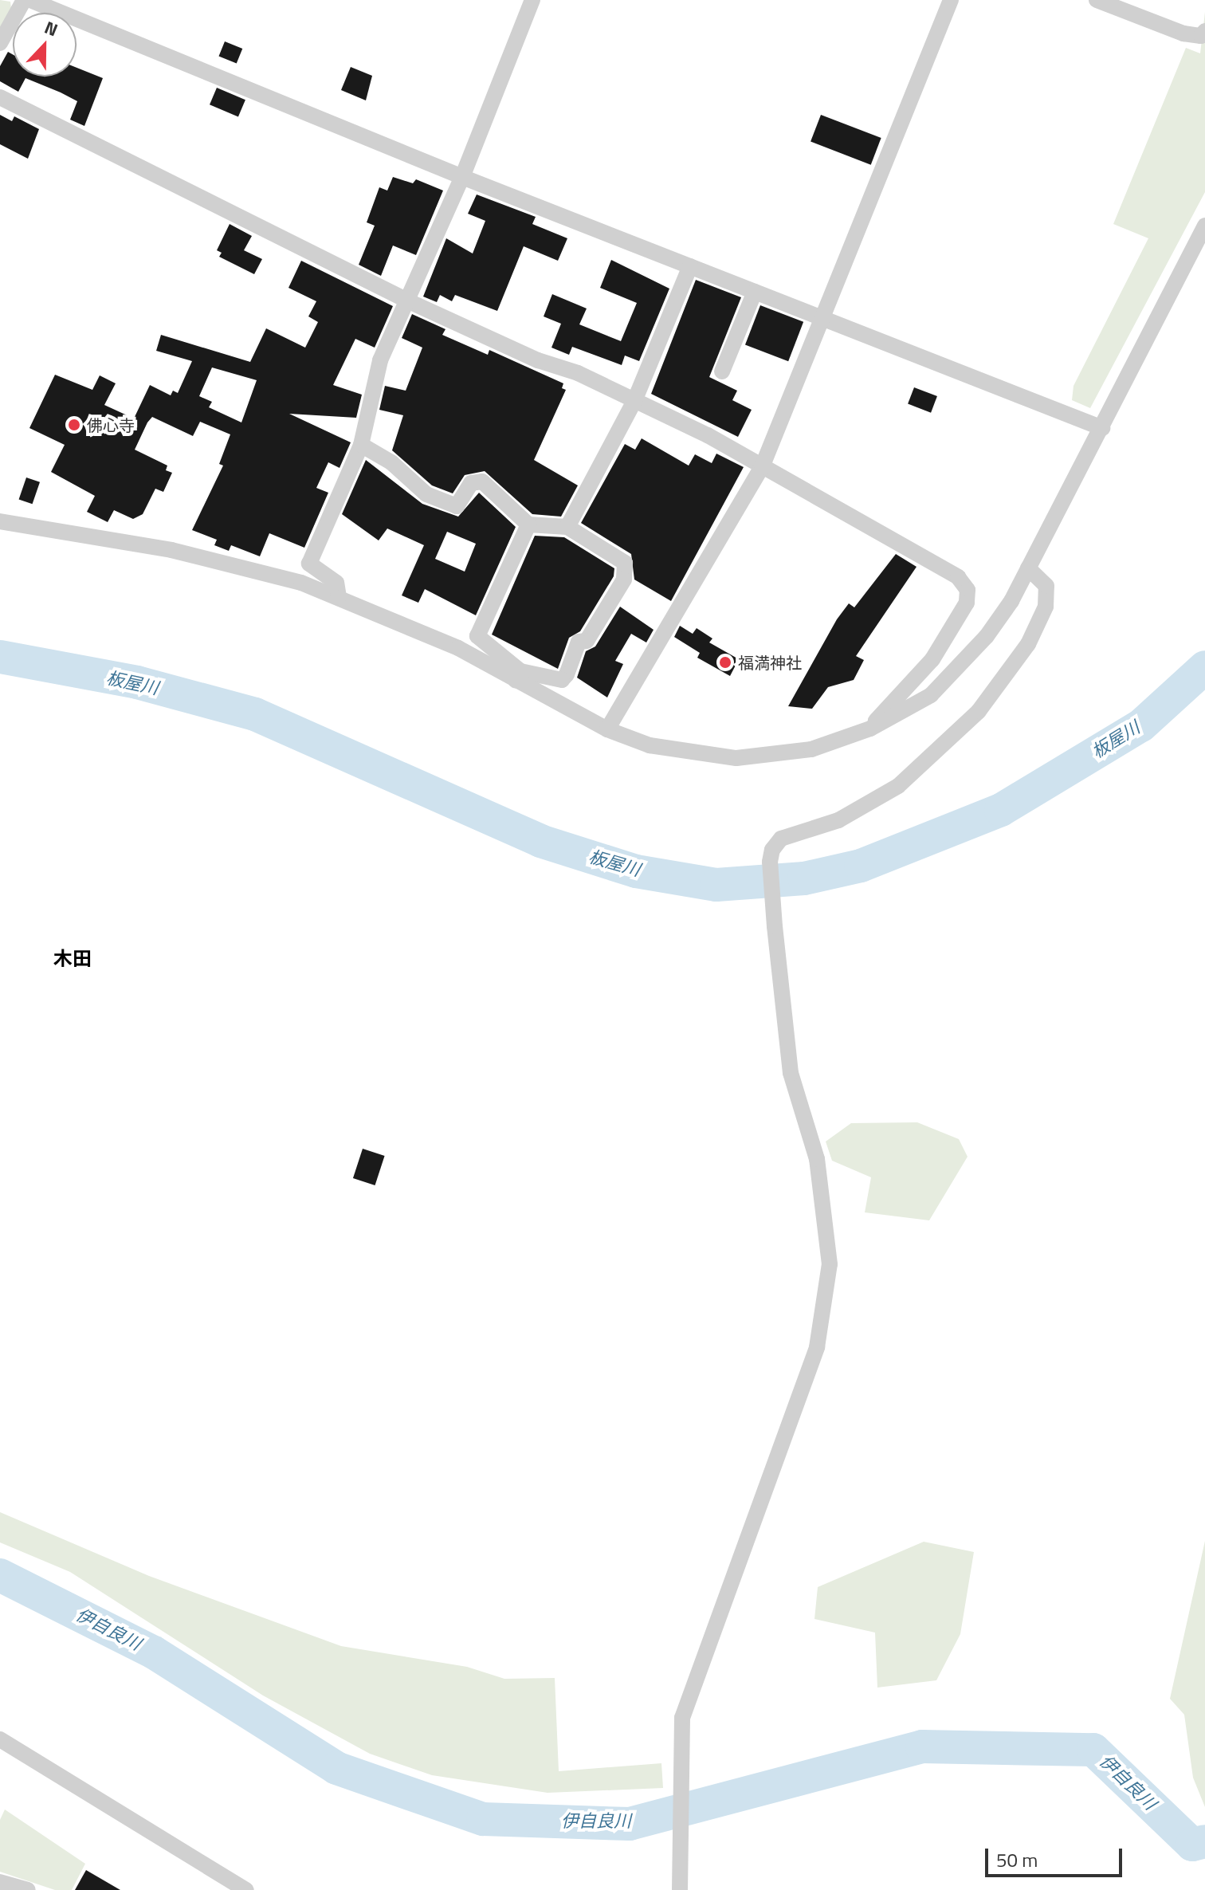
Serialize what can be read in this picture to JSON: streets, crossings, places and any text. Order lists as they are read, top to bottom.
{
  "districts": ["木田"],
  "water": ["板屋川", "伊自良川"],
  "places": ["佛心寺", "福満神社"],
  "scale_bar": "50 m",
  "north": "top"
}
